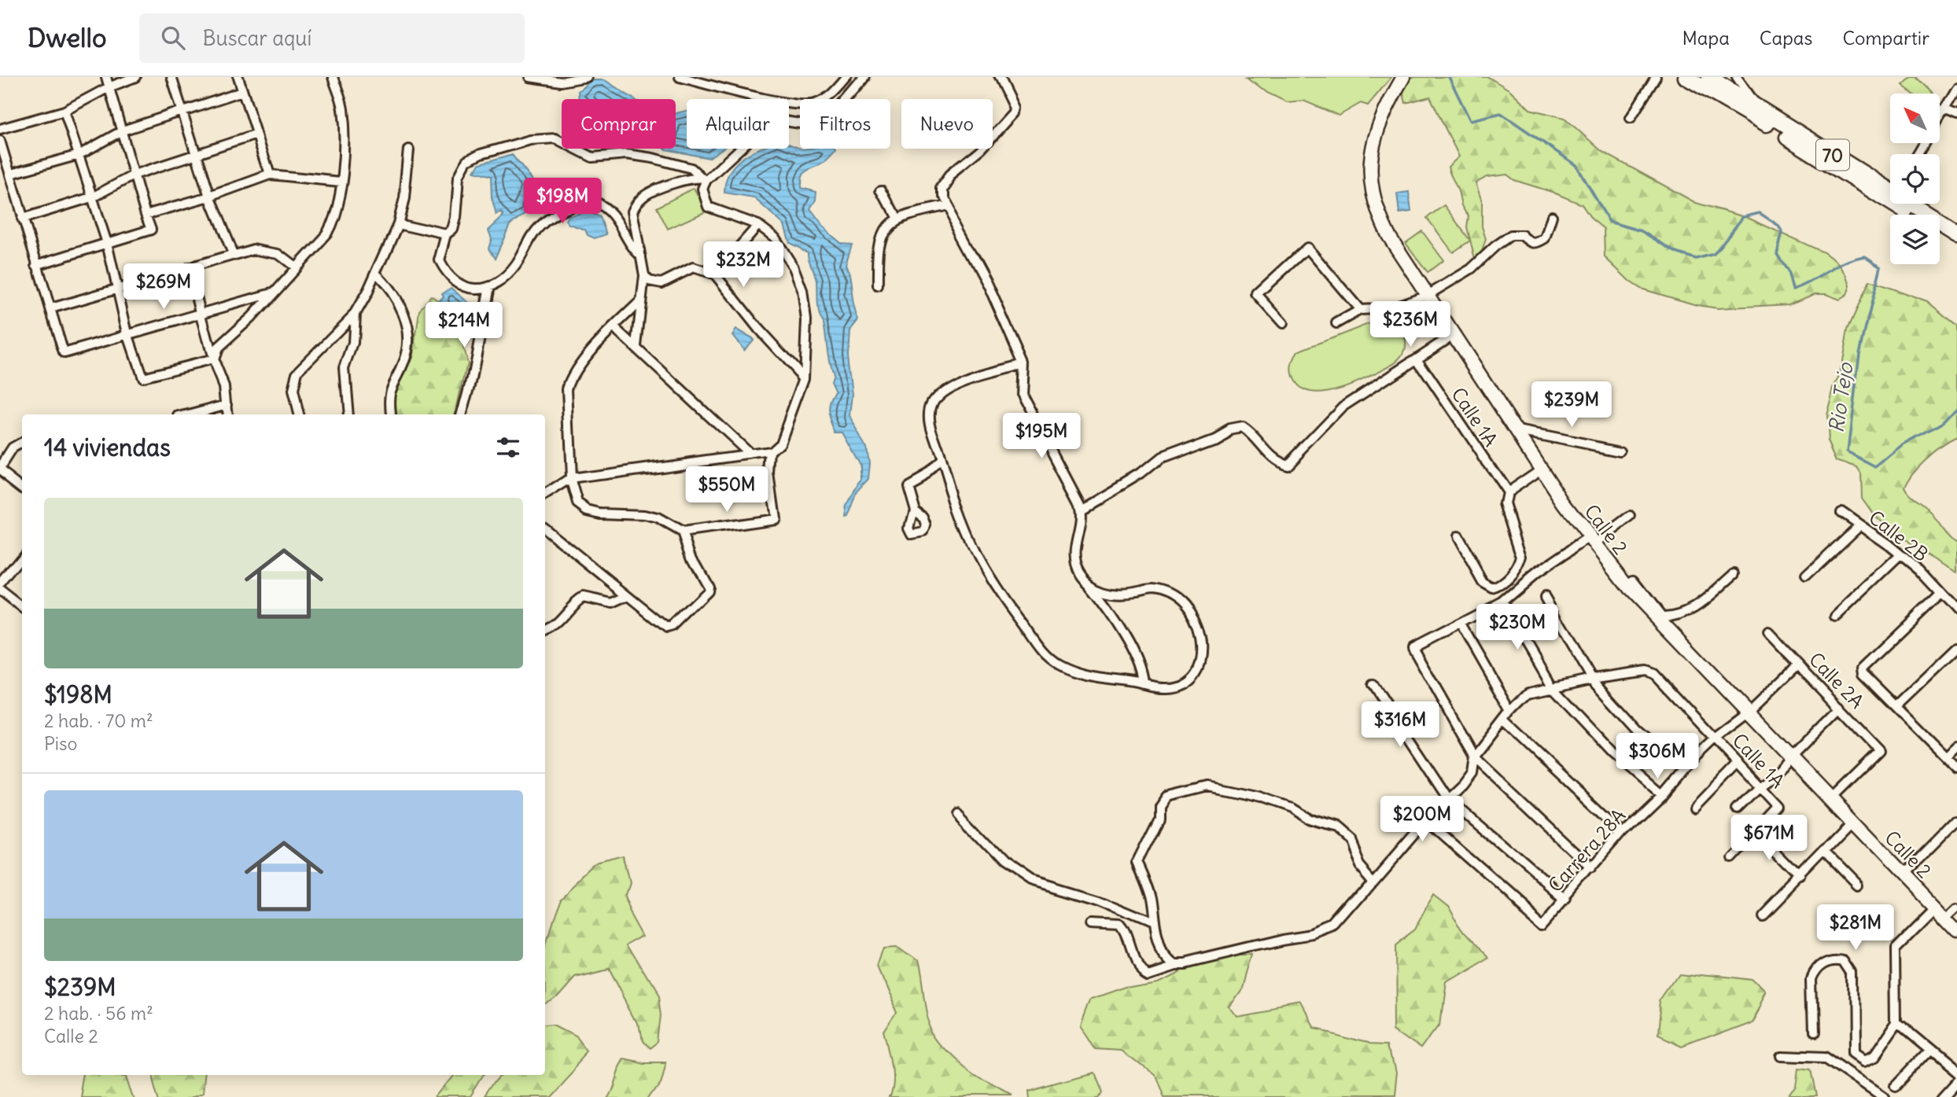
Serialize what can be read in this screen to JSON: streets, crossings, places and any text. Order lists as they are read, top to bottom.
{
  "streets": {
    "main road": ["70"],
    "street": [
      "Calle 1A",
      "Calle 2",
      "Calle 2B",
      "Calle 2A",
      "Carrera 28A"
    ]
  },
  "crossings": [
    ["Calle 1A", "Carrera 28A"],
    ["Calle 2", "Calle 2A"],
    ["Calle 2", "Carrera 28A"],
    ["Calle 2A", "Carrera 28A"]
  ],
  "water": ["Rio Tejo"],
  "north": "top left",
  "page": {
    "header": "Dwello",
    "search": "Buscar aquí",
    "nav": ["Mapa", "Capas", "Compartir"],
    "chip": [
      "Comprar",
      "Alquilar",
      "Filtros",
      "Nuevo"
    ],
    "price": [
      "$198M",
      "$232M",
      "$269M",
      "$236M",
      "$214M",
      "$239M",
      "$195M",
      "$550M",
      "$230M",
      "$316M",
      "$306M",
      "$200M",
      "$671M",
      "$281M"
    ],
    "heading": "14 viviendas",
    "list": [
      {
        "name": "$198M",
        "note": "2 hab. · 70 m² · Piso"
      },
      {
        "name": "$239M",
        "note": "2 hab. · 56 m² · Calle 2"
      }
    ]
  }
}
